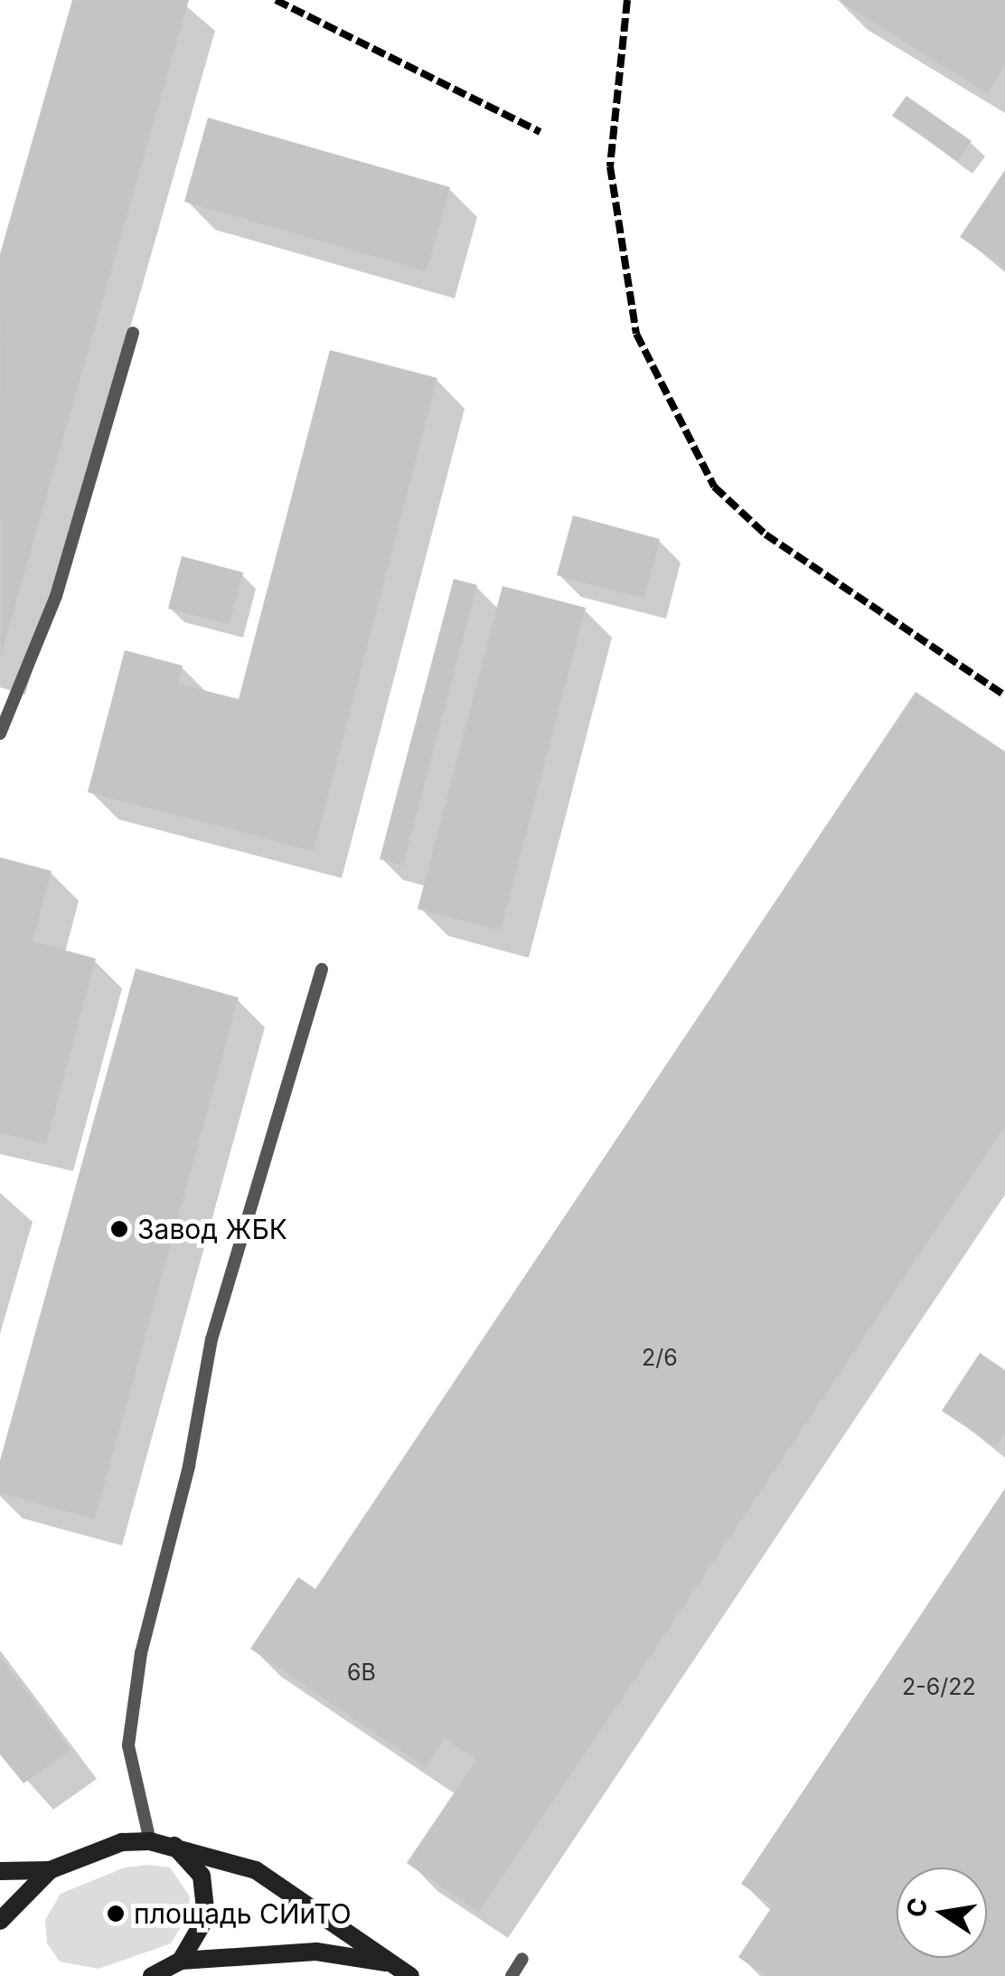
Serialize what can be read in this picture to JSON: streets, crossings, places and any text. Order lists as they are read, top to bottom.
{
  "places": ["Завод ЖБК", "площадь СИиТО"],
  "house_numbers": ["2/6", "6В", "2-6/22"],
  "north": "left"
}
